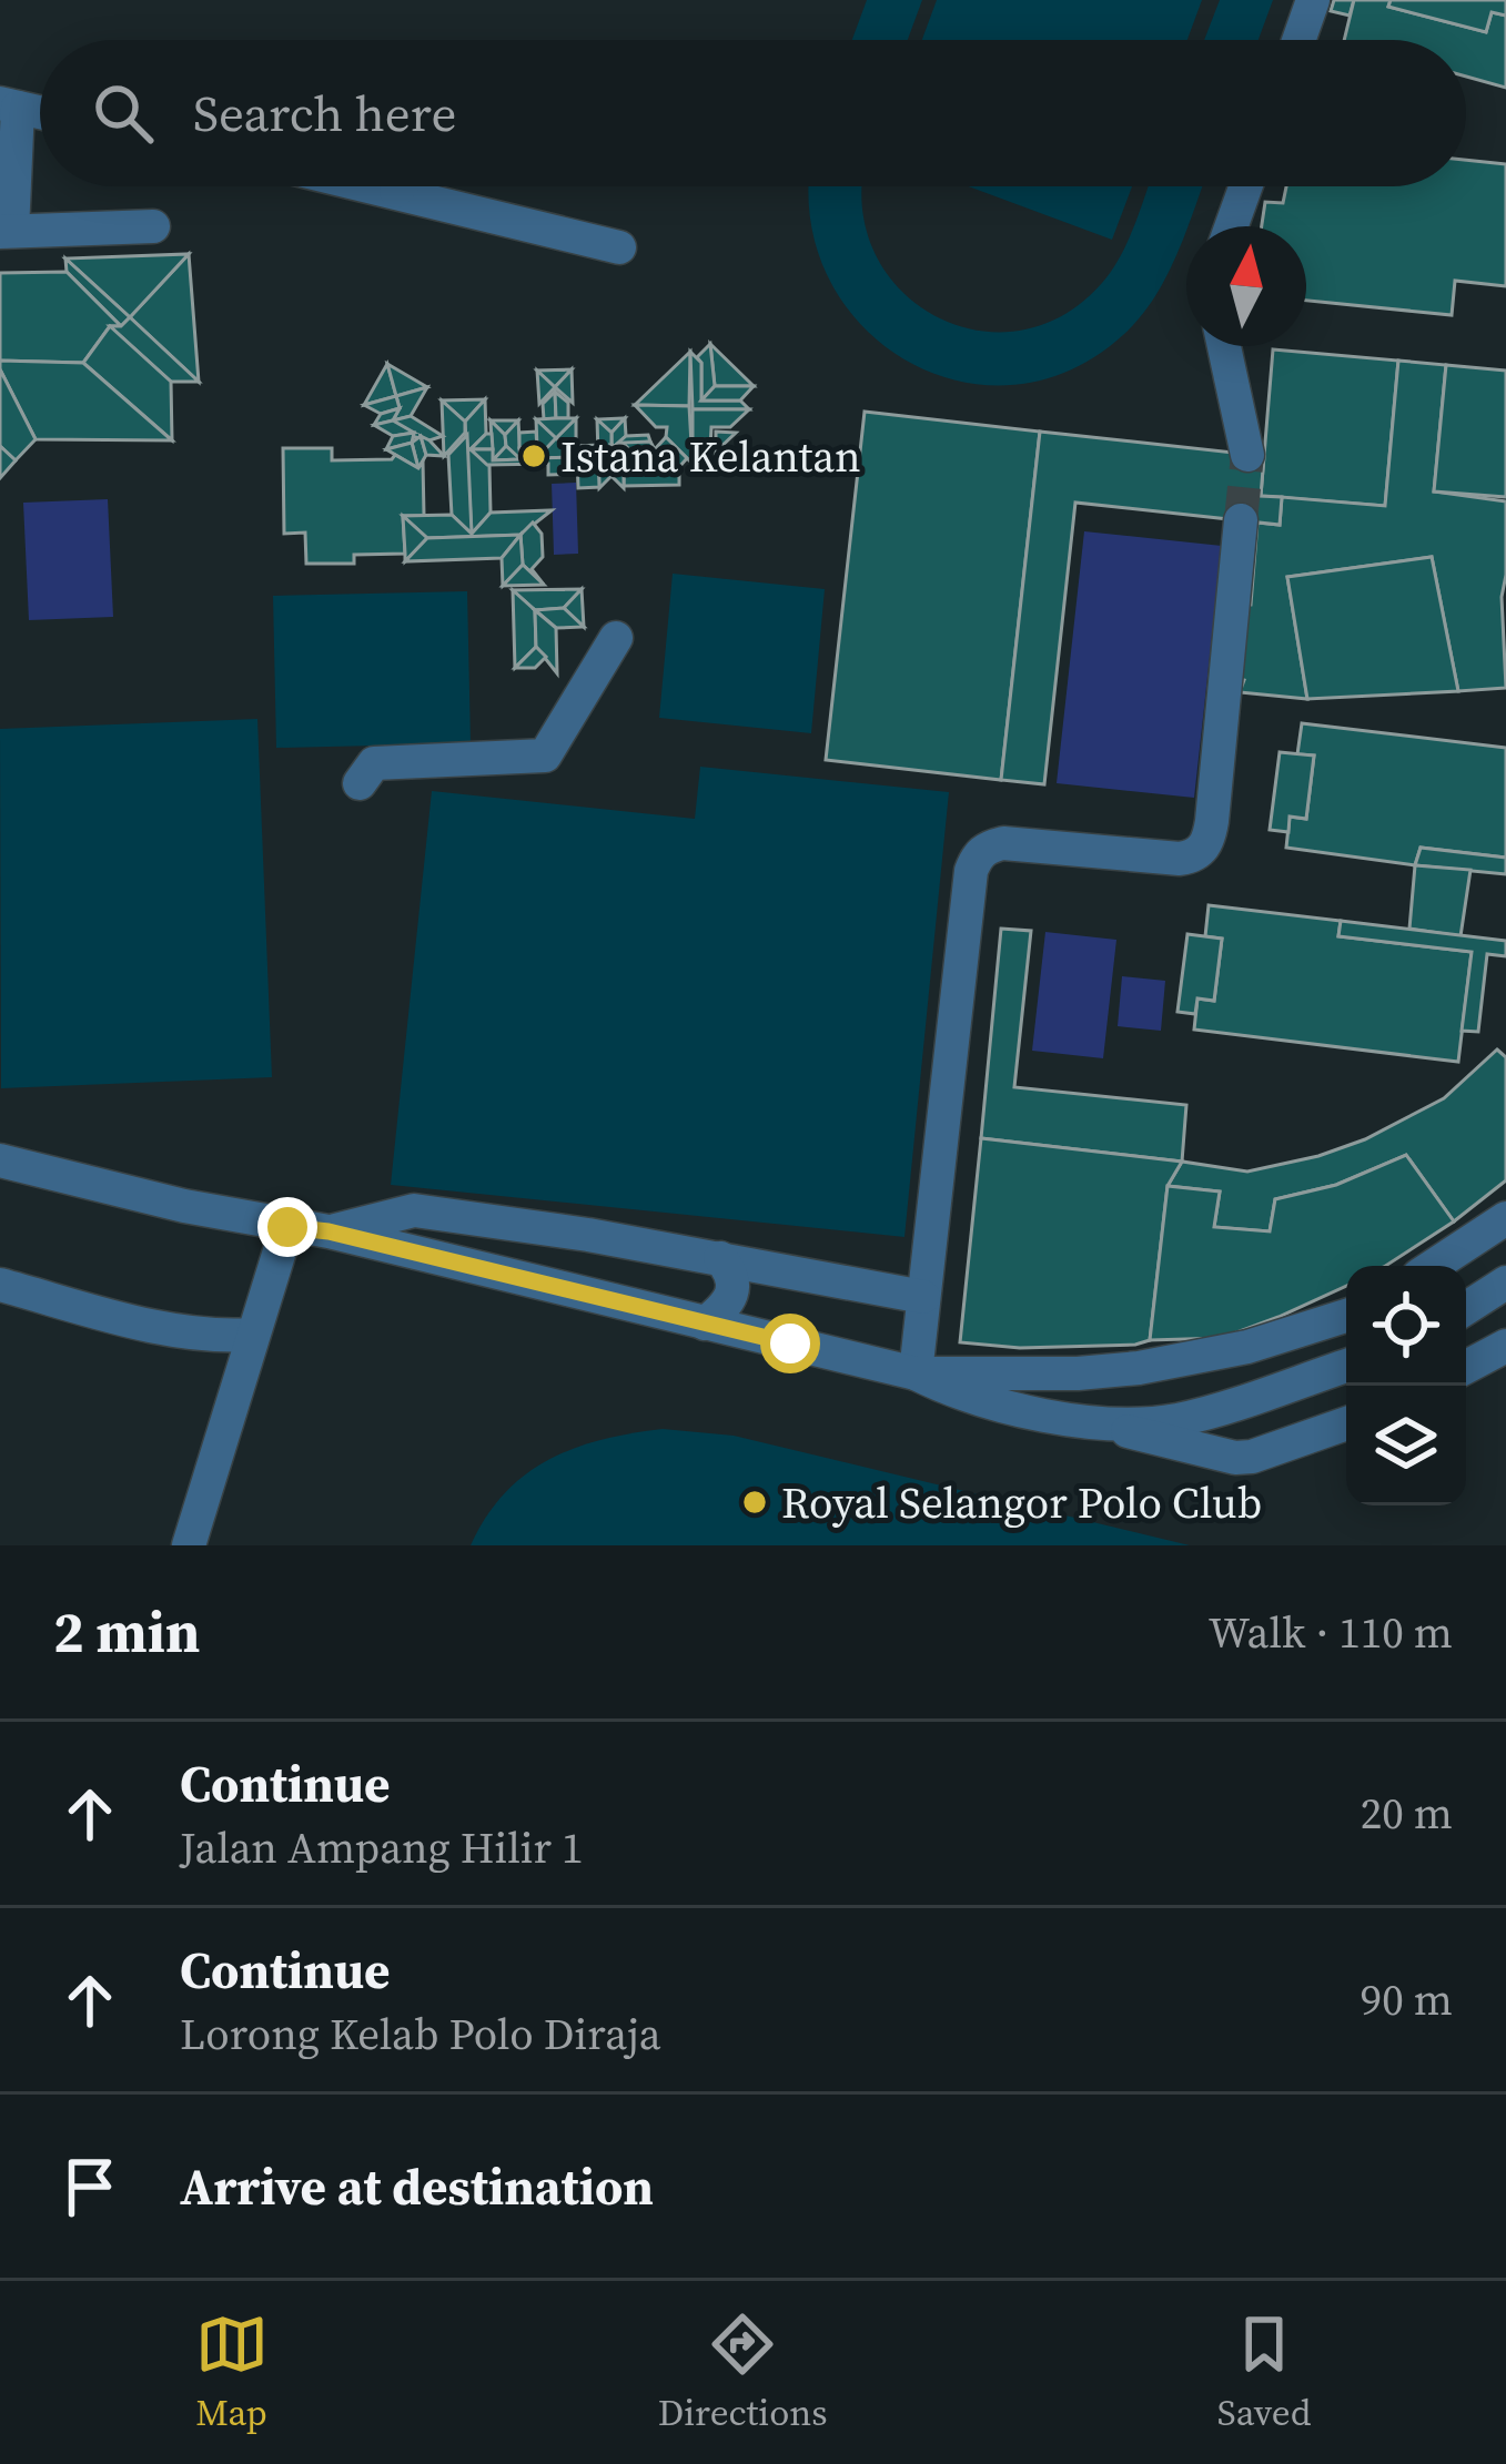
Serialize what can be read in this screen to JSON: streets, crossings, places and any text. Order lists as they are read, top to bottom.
{
  "places": ["Istana Kelantan", "Royal Selangor Polo Club"],
  "north": "top",
  "page": {
    "search": "Search here",
    "heading": ["2 min", "Walk · 110 m"],
    "list": [
      ["Continue", "Jalan Ampang Hilir 1", "20 m"],
      ["Continue", "Lorong Kelab Polo Diraja", "90 m"],
      "Arrive at destination"
    ],
    "nav": ["Map", "Directions", "Saved"]
  }
}
